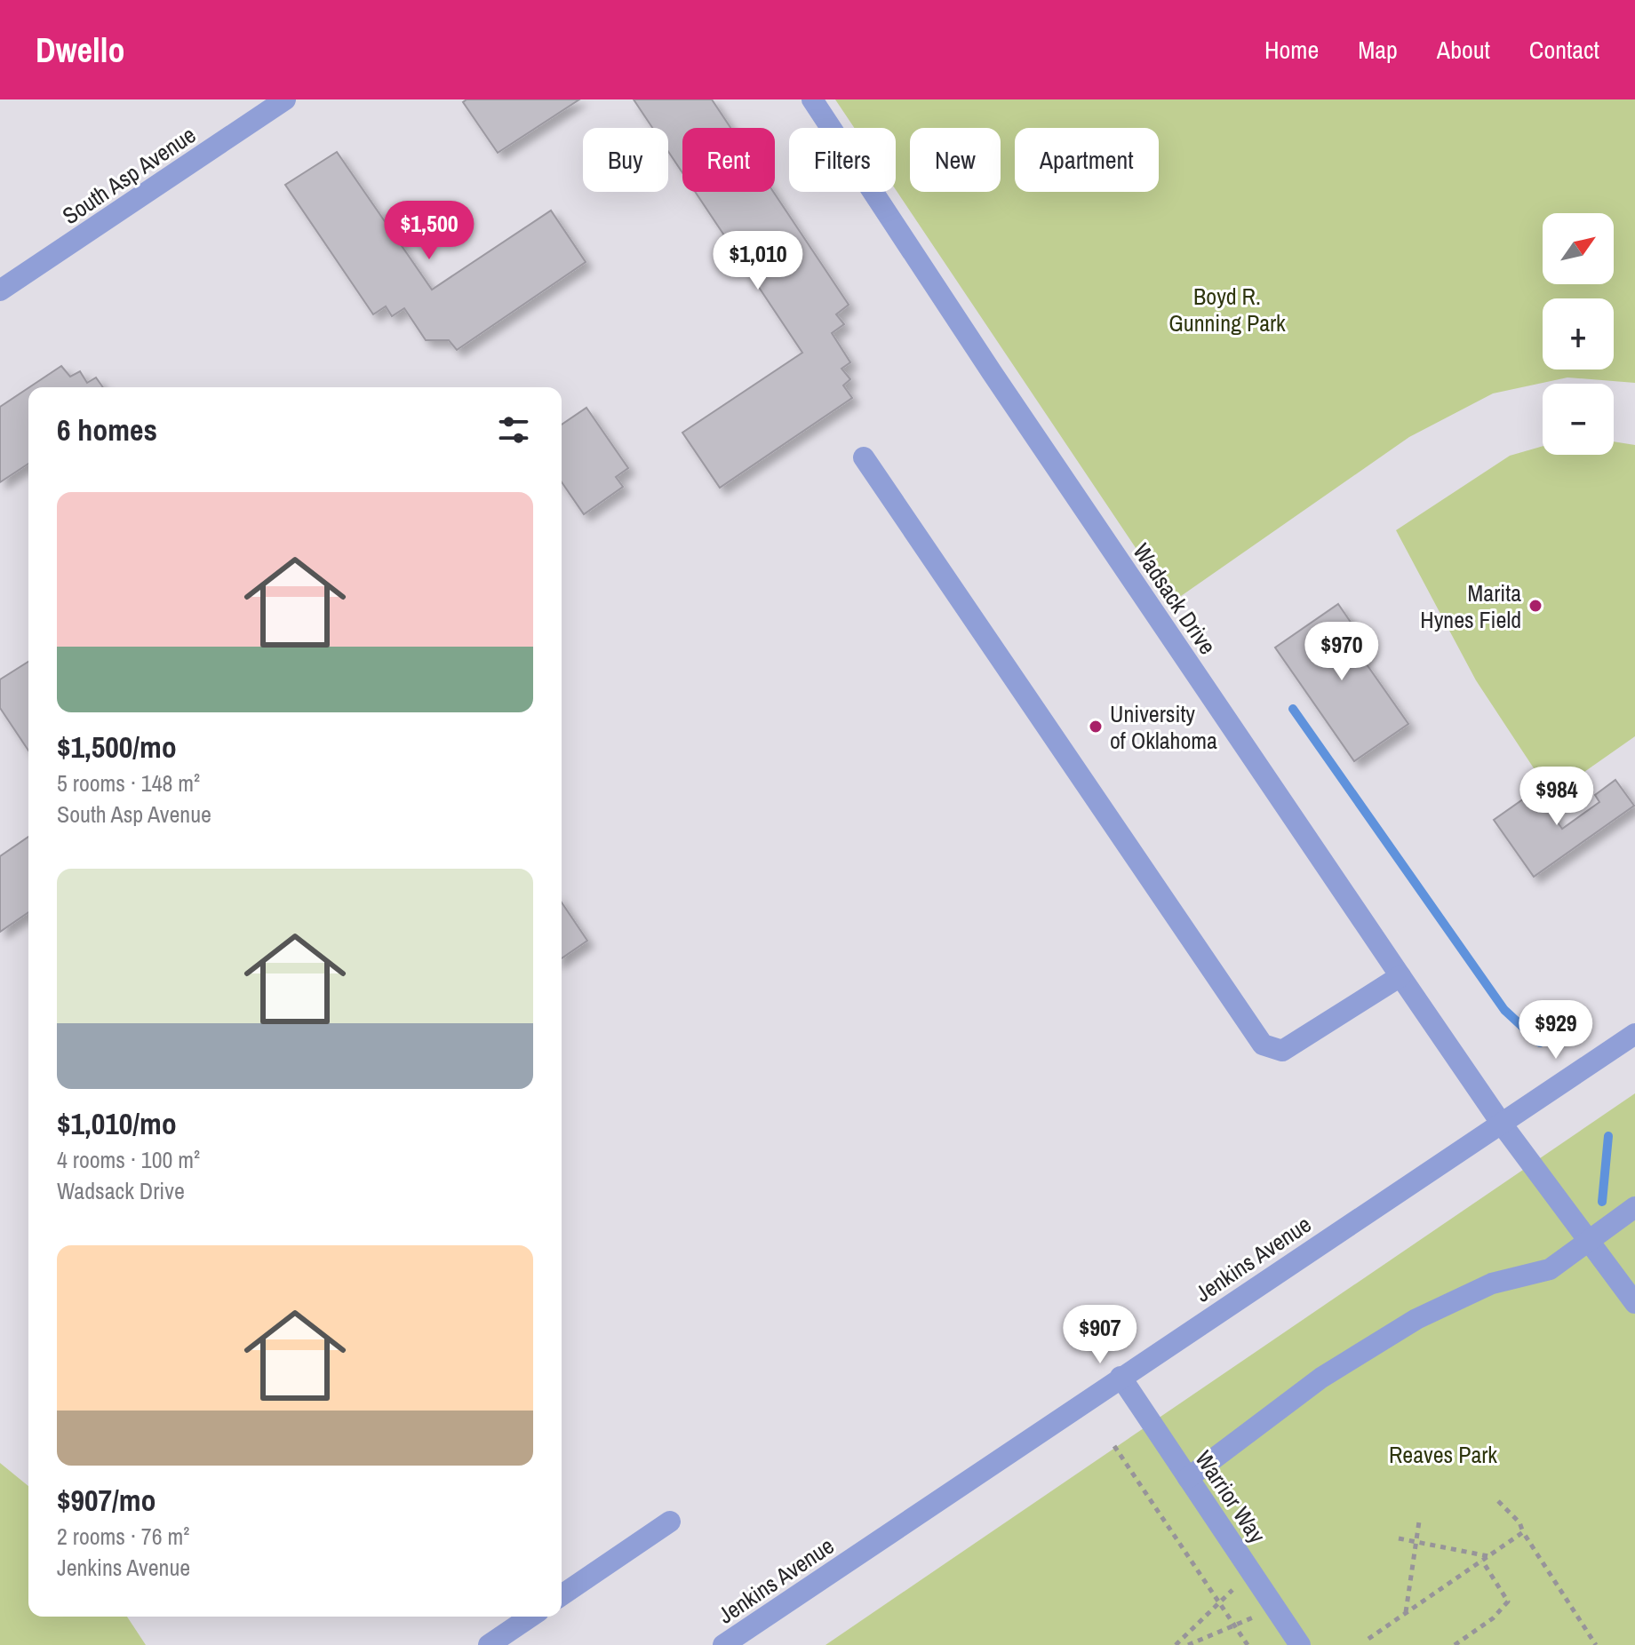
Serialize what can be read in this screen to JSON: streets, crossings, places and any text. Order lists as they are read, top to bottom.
{
  "streets": {
    "street": [
      "South Asp Avenue",
      "Wadsack Drive",
      "Jenkins Avenue",
      "Warrior Way"
    ]
  },
  "crossings": [
    ["Wadsack Drive", "Jenkins Avenue"],
    ["Jenkins Avenue", "Warrior Way"]
  ],
  "parks": ["Boyd R. Gunning Park", "Reaves Park"],
  "places": ["Marita Hynes Field", "University of Oklahoma"],
  "north": "top right",
  "page": {
    "header": "Dwello",
    "nav": [
      "Home",
      "Map",
      "About",
      "Contact"
    ],
    "chip": [
      "Buy",
      "Rent",
      "Filters",
      "New",
      "Apartment"
    ],
    "price": [
      "$1,500",
      "$1,010",
      "$970",
      "$984",
      "$929",
      "$907"
    ],
    "map_buttons": ["+", "−"],
    "heading": "6 homes",
    "list": [
      {
        "name": "$1,500/mo",
        "note": "5 rooms · 148 m² · South Asp Avenue"
      },
      {
        "name": "$1,010/mo",
        "note": "4 rooms · 100 m² · Wadsack Drive"
      },
      {
        "name": "$907/mo",
        "note": "2 rooms · 76 m² · Jenkins Avenue"
      }
    ]
  }
}
